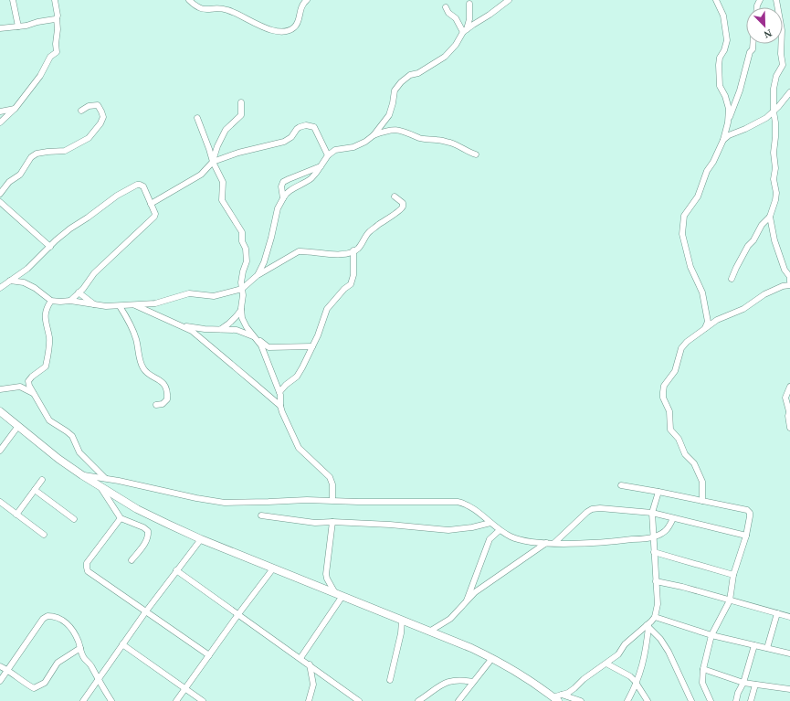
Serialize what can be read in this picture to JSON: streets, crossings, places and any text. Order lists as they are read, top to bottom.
{
  "north": "bottom right"
}
